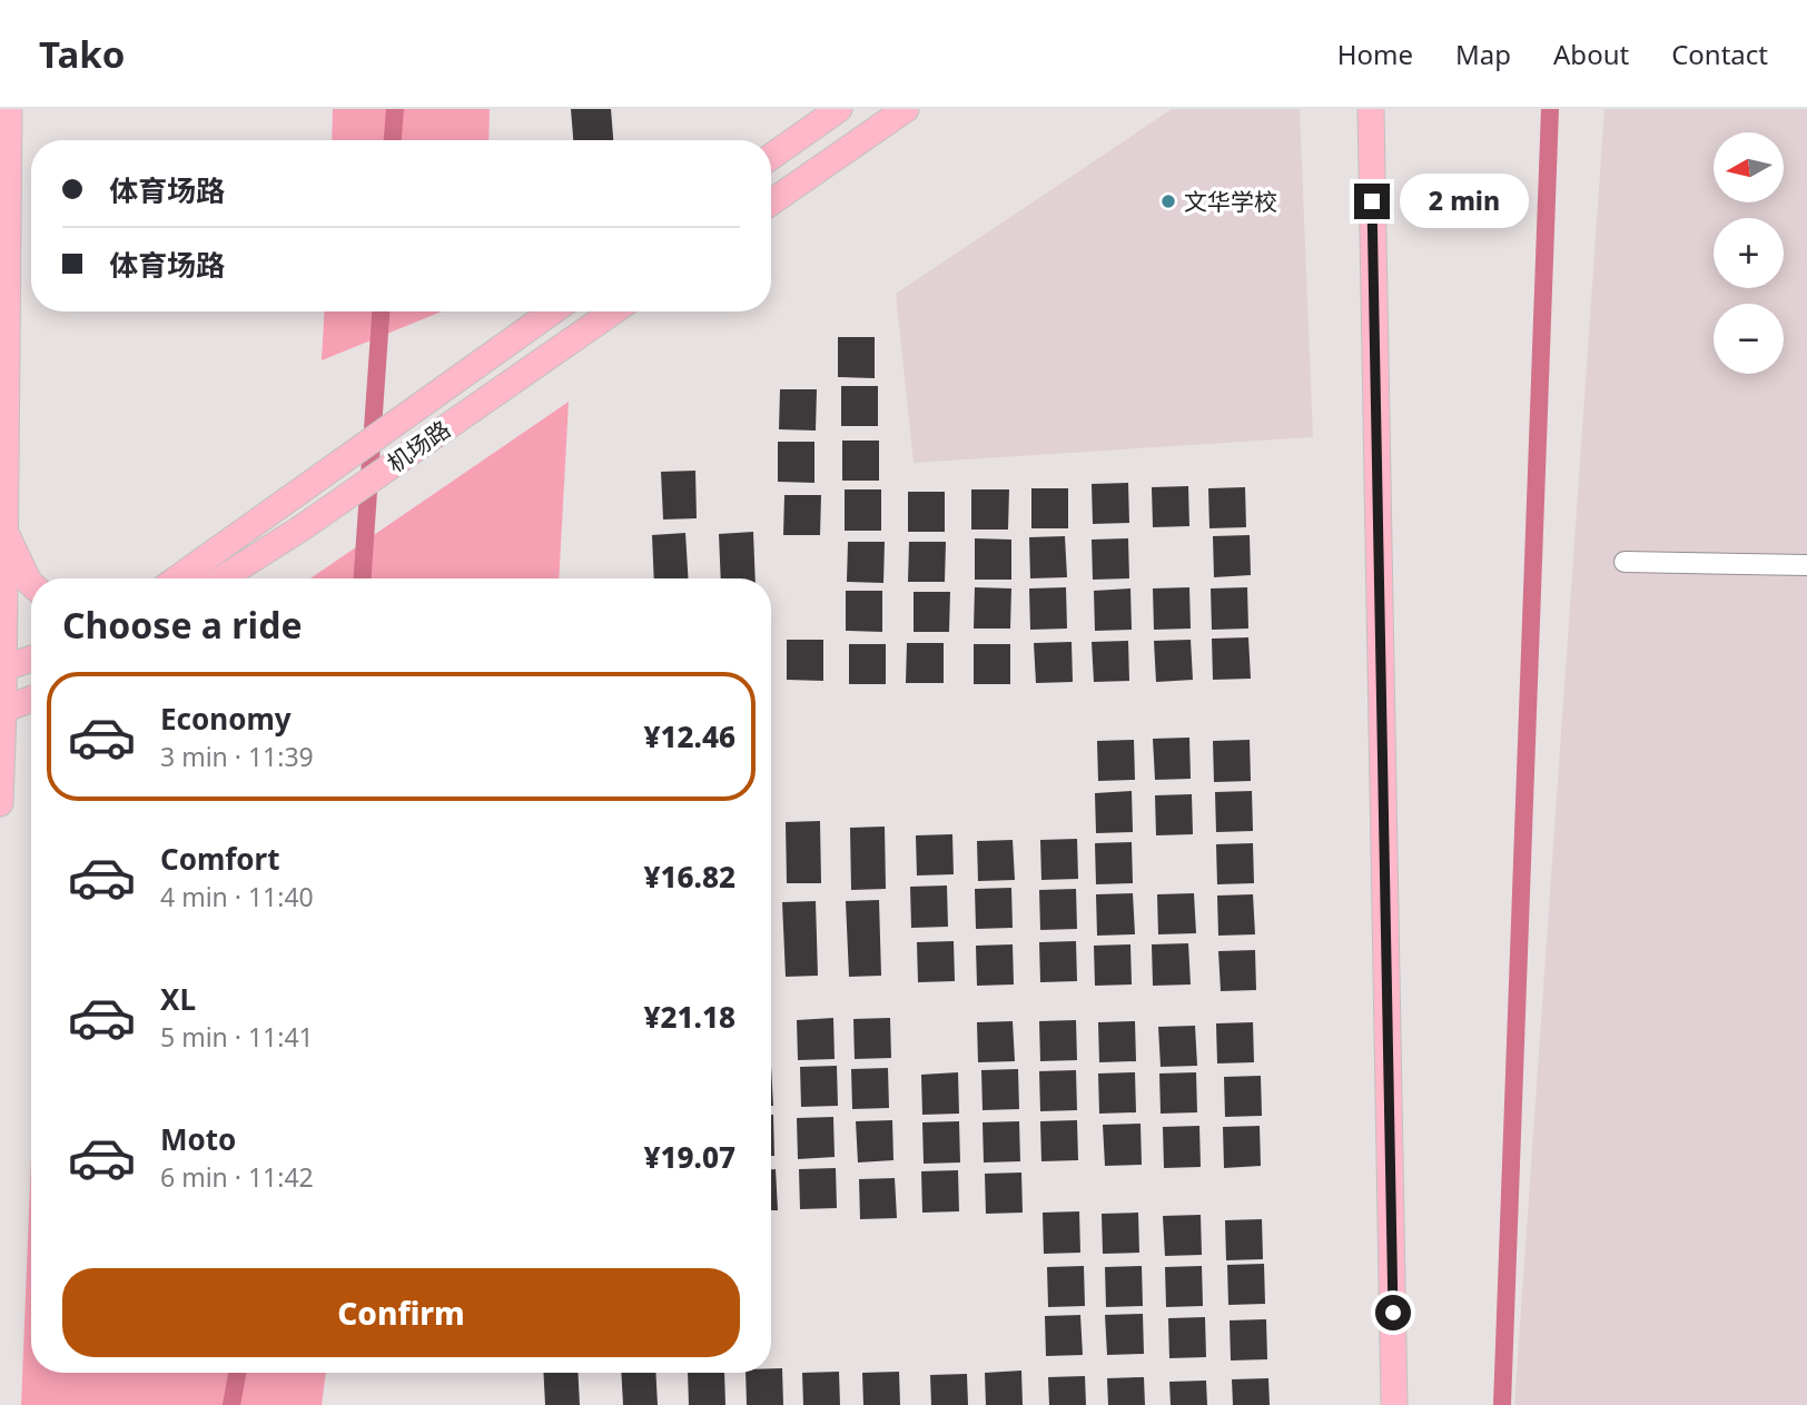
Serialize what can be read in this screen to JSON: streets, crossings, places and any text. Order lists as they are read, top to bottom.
{
  "streets": {
    "main road": ["机场路"]
  },
  "places": ["文华学校"],
  "north": "left",
  "page": {
    "header": "Tako",
    "nav": [
      "Home",
      "Map",
      "About",
      "Contact"
    ],
    "map_buttons": ["+", "−"],
    "banner": ["体育场路", "体育场路"],
    "bubble": "2 min",
    "heading": "Choose a ride",
    "list": [
      {
        "name": "Economy",
        "note": "3 min · 11:39",
        "value": "¥12.46"
      },
      {
        "name": "Comfort",
        "note": "4 min · 11:40",
        "value": "¥16.82"
      },
      {
        "name": "XL",
        "note": "5 min · 11:41",
        "value": "¥21.18"
      },
      {
        "name": "Moto",
        "note": "6 min · 11:42",
        "value": "¥19.07"
      }
    ],
    "buttons": "Confirm"
  }
}
